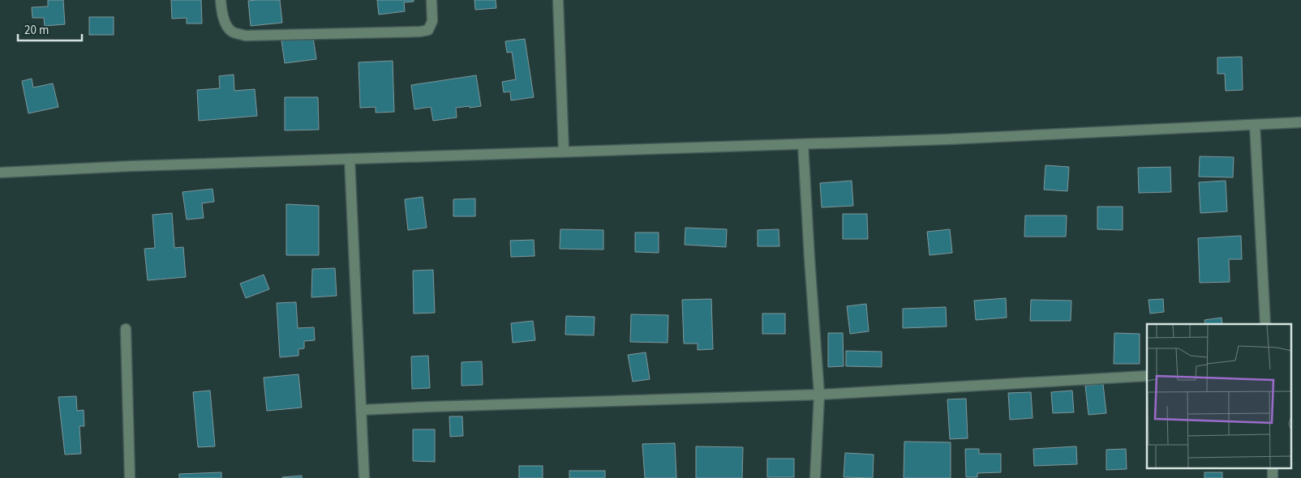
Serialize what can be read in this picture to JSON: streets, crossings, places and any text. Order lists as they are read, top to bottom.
{
  "scale_bar": "20 m"
}
